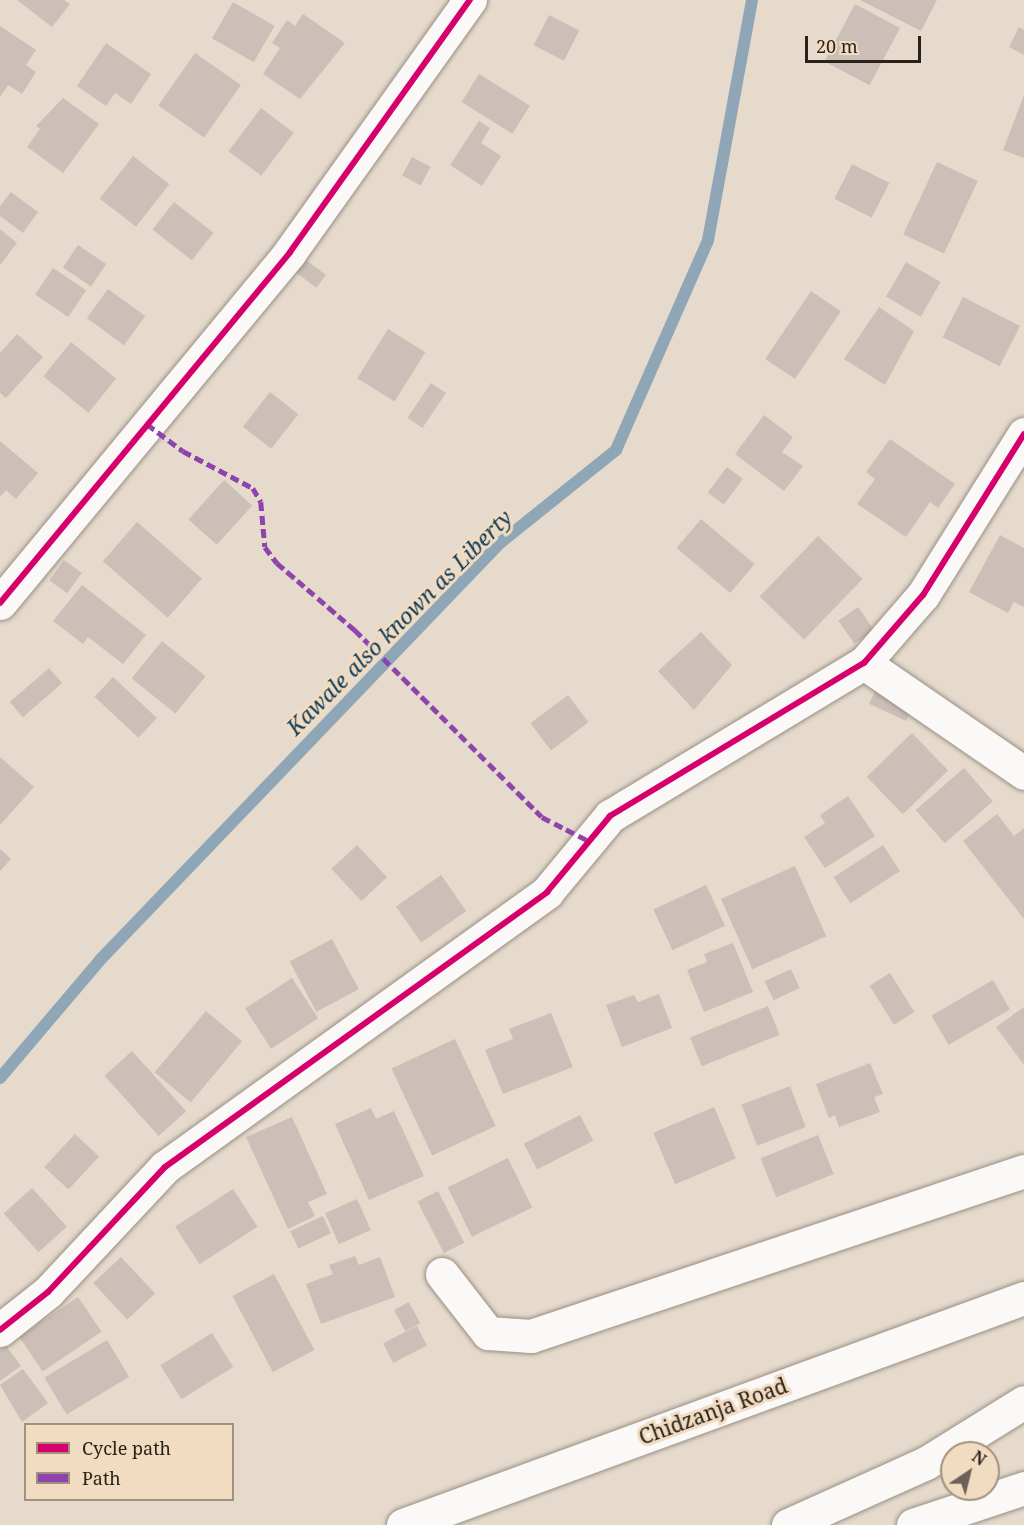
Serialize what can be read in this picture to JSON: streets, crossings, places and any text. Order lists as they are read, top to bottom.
{
  "streets": {
    "street": ["Chidzanja Road"]
  },
  "water": ["Kawale also known as Liberty"],
  "legend": ["Cycle path", "Path"],
  "scale_bar": "20 m",
  "north": "top right"
}
